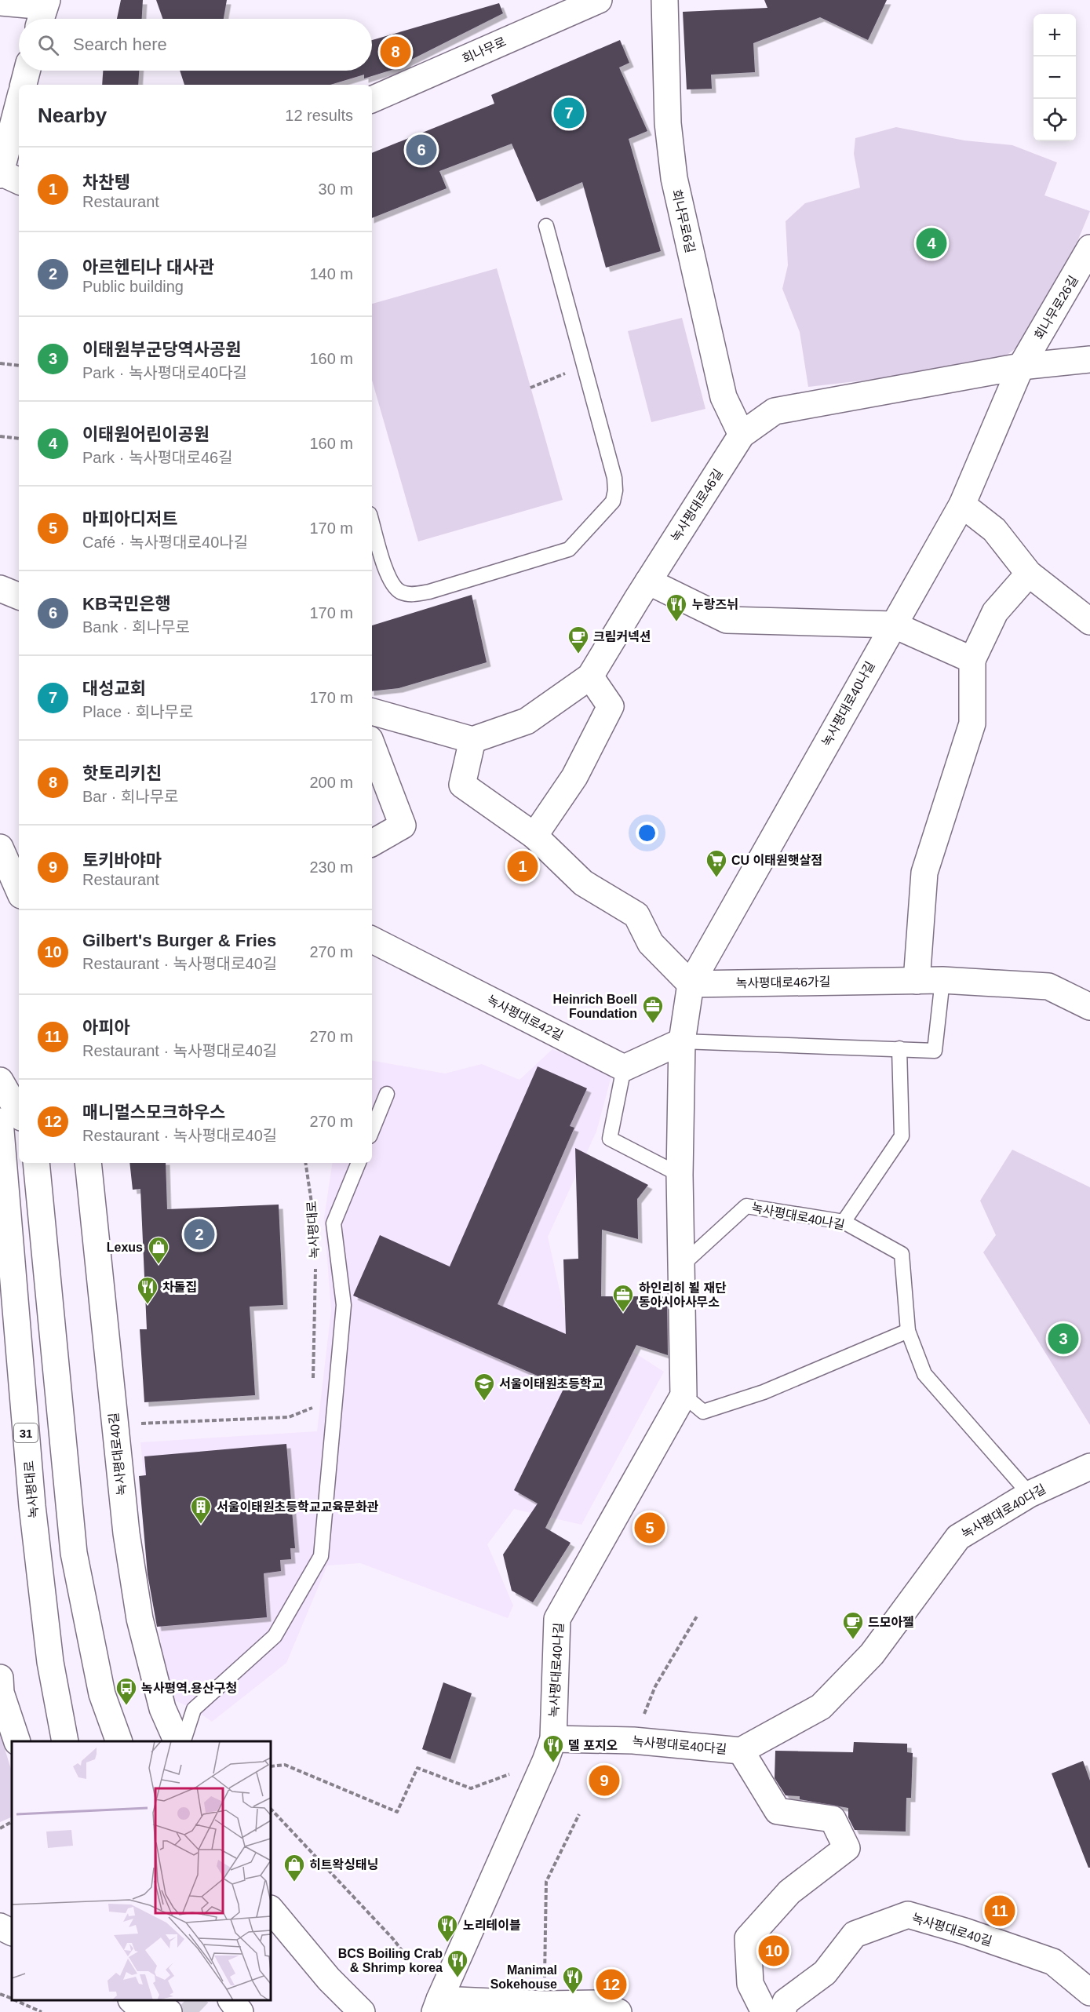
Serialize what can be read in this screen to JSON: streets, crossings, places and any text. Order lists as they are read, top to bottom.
{
  "streets": {
    "street": [
      "회나무로",
      "회나무로6길",
      "회나무로26길",
      "녹사평대로46길",
      "녹사평대로40나길",
      "녹사평대로46가길",
      "녹사평대로42길",
      "녹사평대로",
      "31",
      "녹사평대로40길",
      "녹사평대로40다길"
    ]
  },
  "crossings": [
    ["회나무로6길", "녹사평대로46길"],
    ["회나무로26길", "녹사평대로46길"],
    ["회나무로26길", "녹사평대로40나길"],
    ["녹사평대로46길", "녹사평대로40나길"],
    ["녹사평대로40나길", "녹사평대로46가길"],
    ["녹사평대로40나길", "녹사평대로40다길"]
  ],
  "places": {
    "restaurant": [
      "누랑즈뉘",
      "차돌집",
      "델 포지오",
      "노리테이블",
      "BCS Boiling Crab & Shrimp korea",
      "Manimal Sokehouse"
    ],
    "cafe": ["크림커넥션", "드모아젤"],
    "supermarket": ["CU 이태원햇살점"],
    "office": ["Heinrich Boell Foundation", "하인리히 뵐 재단 동아시아사무소"],
    "shop": ["Lexus", "히트왁싱태닝"],
    "school or university": ["서울이태원초등학교"],
    "building": ["서울이태원초등학교교육문화관"],
    "bus stop": ["녹사평역.용산구청"]
  },
  "page": {
    "map_buttons": ["+", "−"],
    "search": "Search here",
    "pins": [
      "8",
      "7",
      "6",
      "4",
      "1",
      "2",
      "3",
      "5",
      "9",
      "11",
      "10",
      "12"
    ],
    "heading": ["Nearby", "12 results"],
    "list": [
      {
        "mark": "1",
        "name": "차찬텡",
        "note": "Restaurant",
        "value": "30 m"
      },
      {
        "mark": "2",
        "name": "아르헨티나 대사관",
        "note": "Public building",
        "value": "140 m"
      },
      {
        "mark": "3",
        "name": "이태원부군당역사공원",
        "note": "Park · 녹사평대로40다길",
        "value": "160 m"
      },
      {
        "mark": "4",
        "name": "이태원어린이공원",
        "note": "Park · 녹사평대로46길",
        "value": "160 m"
      },
      {
        "mark": "5",
        "name": "마피아디저트",
        "note": "Café · 녹사평대로40나길",
        "value": "170 m"
      },
      {
        "mark": "6",
        "name": "KB국민은행",
        "note": "Bank · 회나무로",
        "value": "170 m"
      },
      {
        "mark": "7",
        "name": "대성교회",
        "note": "Place · 회나무로",
        "value": "170 m"
      },
      {
        "mark": "8",
        "name": "핫토리키친",
        "note": "Bar · 회나무로",
        "value": "200 m"
      },
      {
        "mark": "9",
        "name": "토키바야마",
        "note": "Restaurant",
        "value": "230 m"
      },
      {
        "mark": "10",
        "name": "Gilbert's Burger & Fries",
        "note": "Restaurant · 녹사평대로40길",
        "value": "270 m"
      },
      {
        "mark": "11",
        "name": "아피아",
        "note": "Restaurant · 녹사평대로40길",
        "value": "270 m"
      },
      {
        "mark": "12",
        "name": "매니멀스모크하우스",
        "note": "Restaurant · 녹사평대로40길",
        "value": "270 m"
      }
    ]
  }
}
